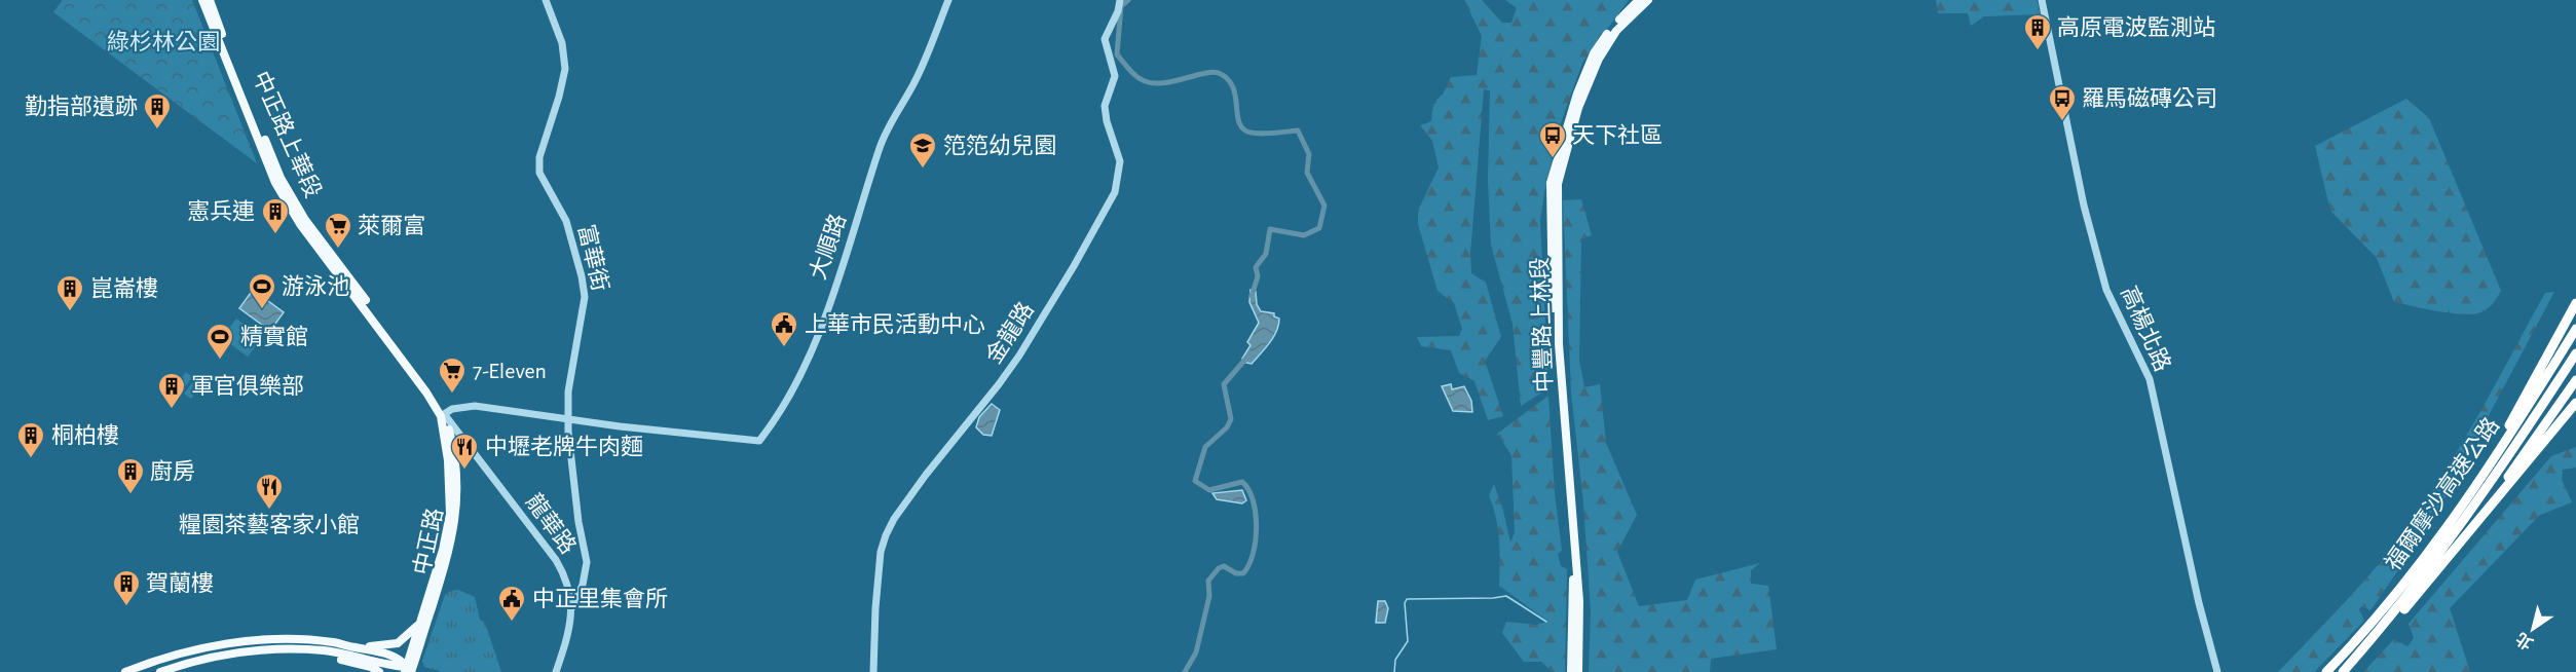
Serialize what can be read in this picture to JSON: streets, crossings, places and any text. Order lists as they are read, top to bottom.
{
  "streets": {
    "highway": ["福爾摩沙高速公路"],
    "main road": ["中正路上華段", "中豐路上林段", "中正路"],
    "street": [
      "大順路",
      "富華街",
      "高楊北路",
      "金龍路",
      "龍華路"
    ]
  },
  "crossings": [
    ["中正路上華段", "大順路"],
    ["中正路上華段", "龍華路"],
    ["中正路上華段", "中正路"],
    ["大順路", "富華街"],
    ["大順路", "龍華路"],
    ["大順路", "中正路"],
    ["富華街", "龍華路"],
    ["龍華路", "中正路"]
  ],
  "parks": ["綠杉林公園"],
  "places": {
    "building": [
      "高原電波監測站",
      "勤指部遺跡",
      "憲兵連",
      "崑崙樓",
      "軍官俱樂部",
      "桐柏樓",
      "廚房",
      "賀蘭樓"
    ],
    "bus stop": ["羅馬磁磚公司", "天下社區"],
    "school or university": ["笵笵幼兒園"],
    "supermarket": ["萊爾富", "7-Eleven"],
    "sports": ["游泳池", "精實館"],
    "public building": ["上華市民活動中心", "中正里集會所"],
    "restaurant": ["中壢老牌牛肉麵", "糧園茶藝客家小館"]
  },
  "north": "bottom left"
}
